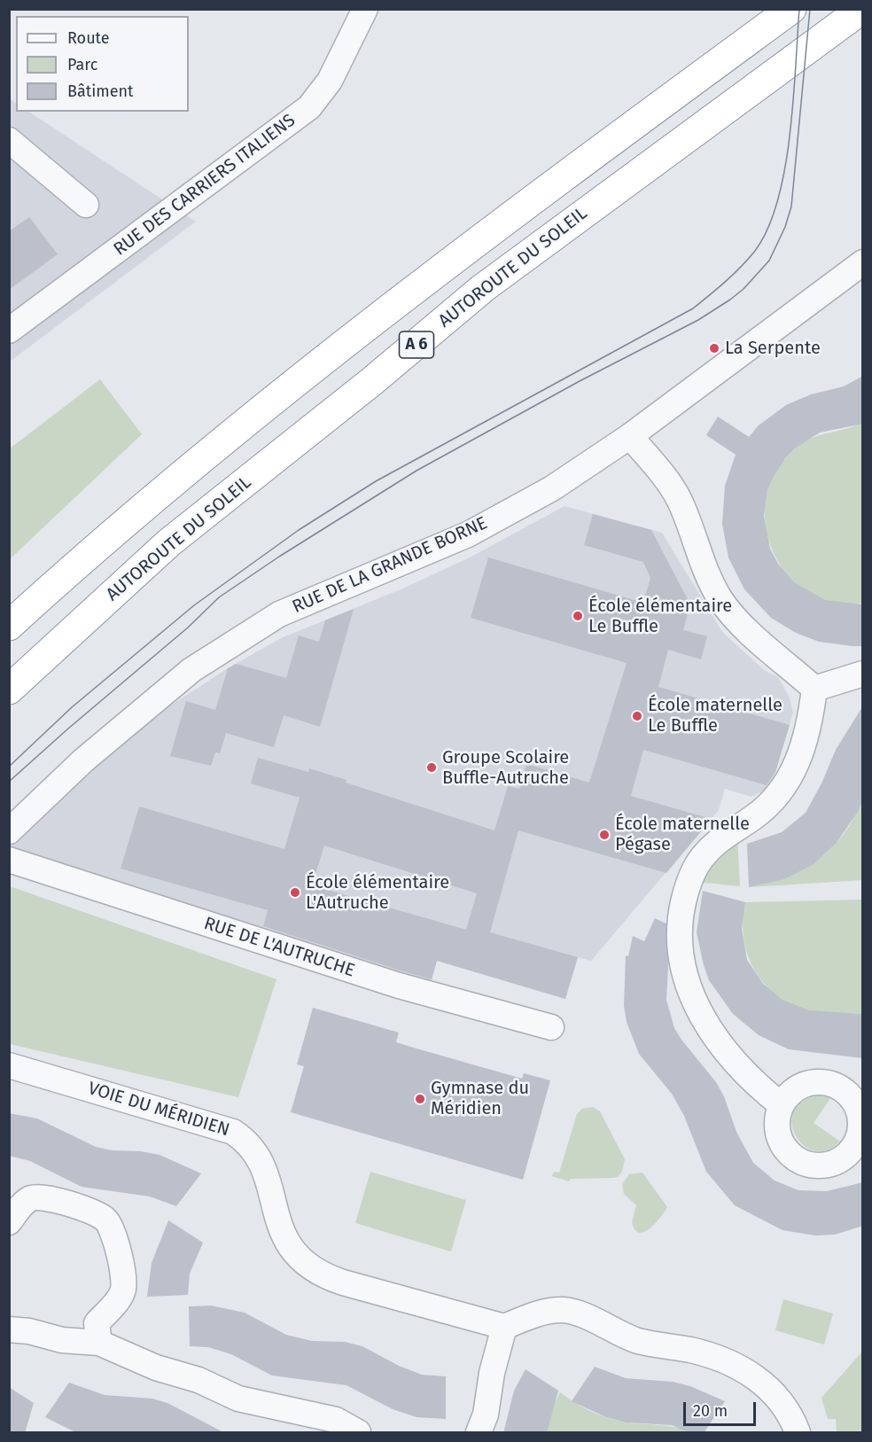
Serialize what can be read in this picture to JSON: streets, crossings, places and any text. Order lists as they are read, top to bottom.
{
  "streets": {
    "highway": ["AUTOROUTE DU SOLEIL", "A 6"],
    "street": [
      "RUE DES CARRIERS ITALIENS",
      "RUE DE LA GRANDE BORNE",
      "RUE DE L'AUTRUCHE",
      "VOIE DU MÉRIDIEN"
    ]
  },
  "places": [
    "La Serpente",
    "École élémentaire Le Buffle",
    "École maternelle Le Buffle",
    "Groupe Scolaire Buffle-Autruche",
    "École maternelle Pégase",
    "École élémentaire L'Autruche",
    "Gymnase du Méridien"
  ],
  "legend": ["Route", "Parc", "Bâtiment"],
  "scale_bar": "20 m"
}
